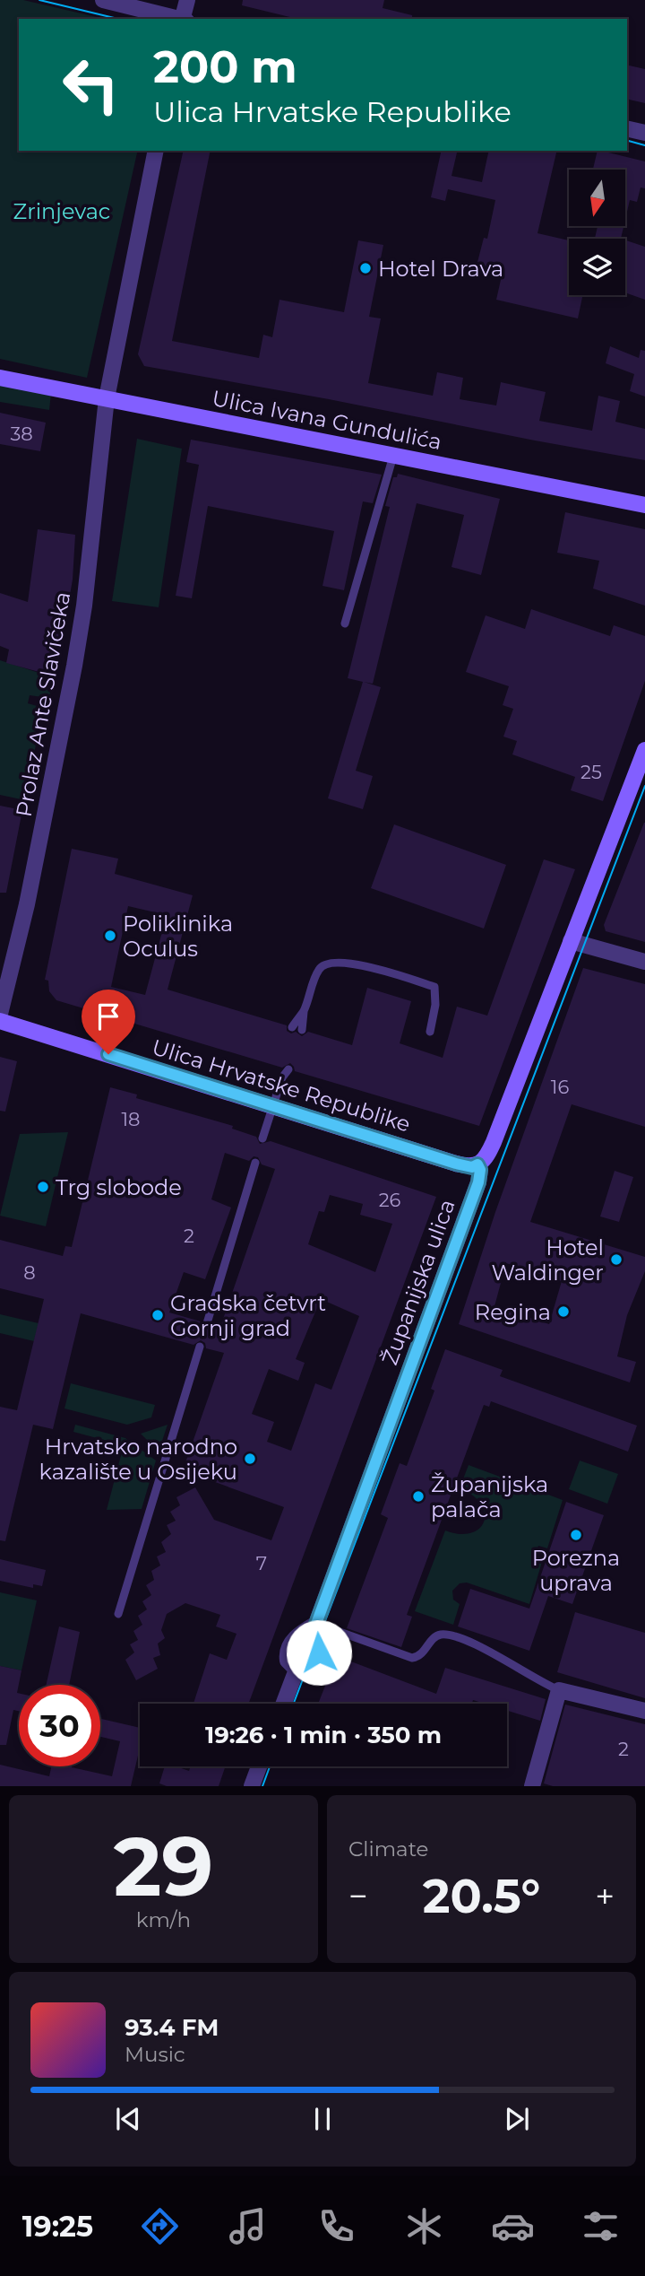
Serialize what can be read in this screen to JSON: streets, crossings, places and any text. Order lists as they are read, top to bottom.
{
  "streets": {
    "street": [
      "Ulica Ivana Gundulića",
      "Prolaz Ante Slavičeka",
      "Ulica Hrvatske Republike",
      "Županijska ulica"
    ]
  },
  "crossings": [
    ["Ulica Ivana Gundulića", "Prolaz Ante Slavičeka"],
    ["Ulica Hrvatske Republike", "Županijska ulica"]
  ],
  "parks": ["Zrinjevac"],
  "places": [
    "Hotel Drava",
    "Poliklinika Oculus",
    "Trg slobode",
    "Hotel Waldinger",
    "Regina",
    "Gradska četvrt Gornji grad",
    "Hrvatsko narodno kazalište u Osijeku",
    "Županijska palača",
    "Porezna uprava"
  ],
  "house_numbers": [
    "38",
    "25",
    "16",
    "18",
    "26",
    "2",
    "8",
    "7",
    "2"
  ],
  "north": "bottom",
  "page": {
    "turn": ["200 m", "Ulica Hrvatske Republike"],
    "limit": "30",
    "trip": "19:26 · 1 min · 350 m",
    "tile": [
      ["29", "km/h"],
      "Climate"
    ],
    "heat": ["−", "20.5°", "+"],
    "song": ["93.4 FM", "Music"],
    "tabs": "19:25"
  }
}
